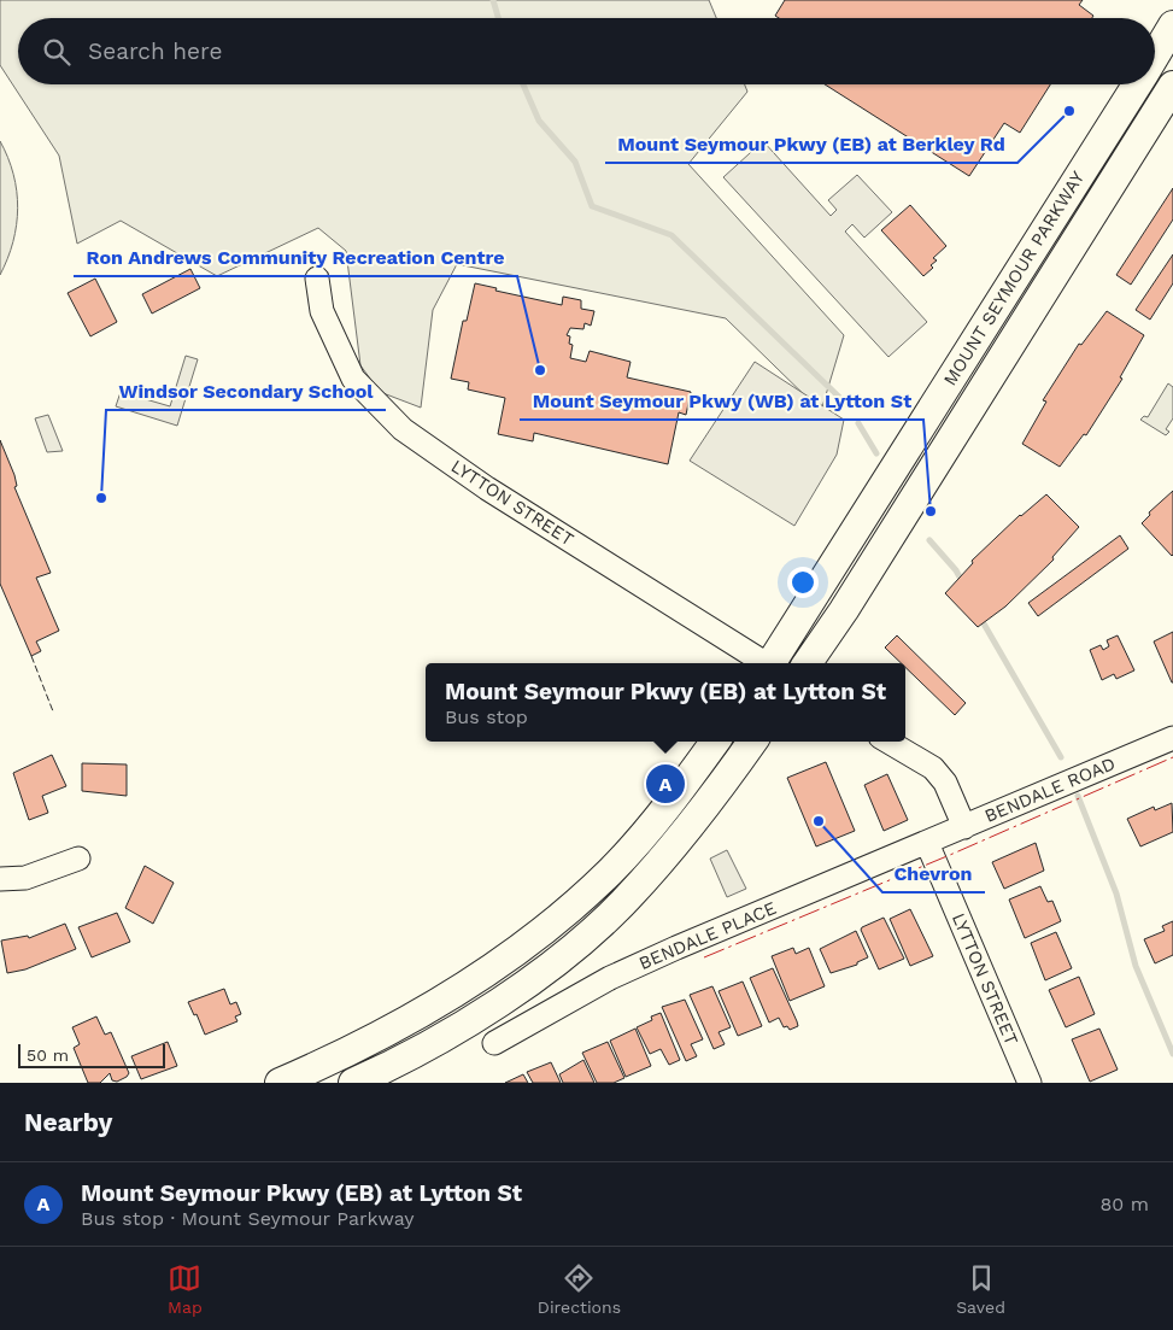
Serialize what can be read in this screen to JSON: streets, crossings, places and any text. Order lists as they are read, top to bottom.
{
  "streets": {
    "main road": ["MOUNT SEYMOUR PARKWAY"],
    "street": ["LYTTON STREET", "BENDALE ROAD", "BENDALE PLACE"]
  },
  "crossings": [
    ["LYTTON STREET", "BENDALE ROAD"],
    ["LYTTON STREET", "BENDALE PLACE"],
    ["BENDALE ROAD", "BENDALE PLACE"]
  ],
  "places": [
    "Mount Seymour Pkwy (EB) at Berkley Rd",
    "Ron Andrews Community Recreation Centre",
    "Windsor Secondary School",
    "Mount Seymour Pkwy (WB) at Lytton St",
    "Chevron"
  ],
  "scale_bar": "50 m",
  "page": {
    "search": "Search here",
    "popup": ["Mount Seymour Pkwy (EB) at Lytton St", "Bus stop"],
    "pins": "A",
    "scale": "50 m",
    "heading": "Nearby",
    "list": [
      {
        "mark": "A",
        "name": "Mount Seymour Pkwy (EB) at Lytton St",
        "note": "Bus stop · Mount Seymour Parkway",
        "value": "80 m"
      }
    ],
    "nav": ["Map", "Directions", "Saved"]
  }
}
